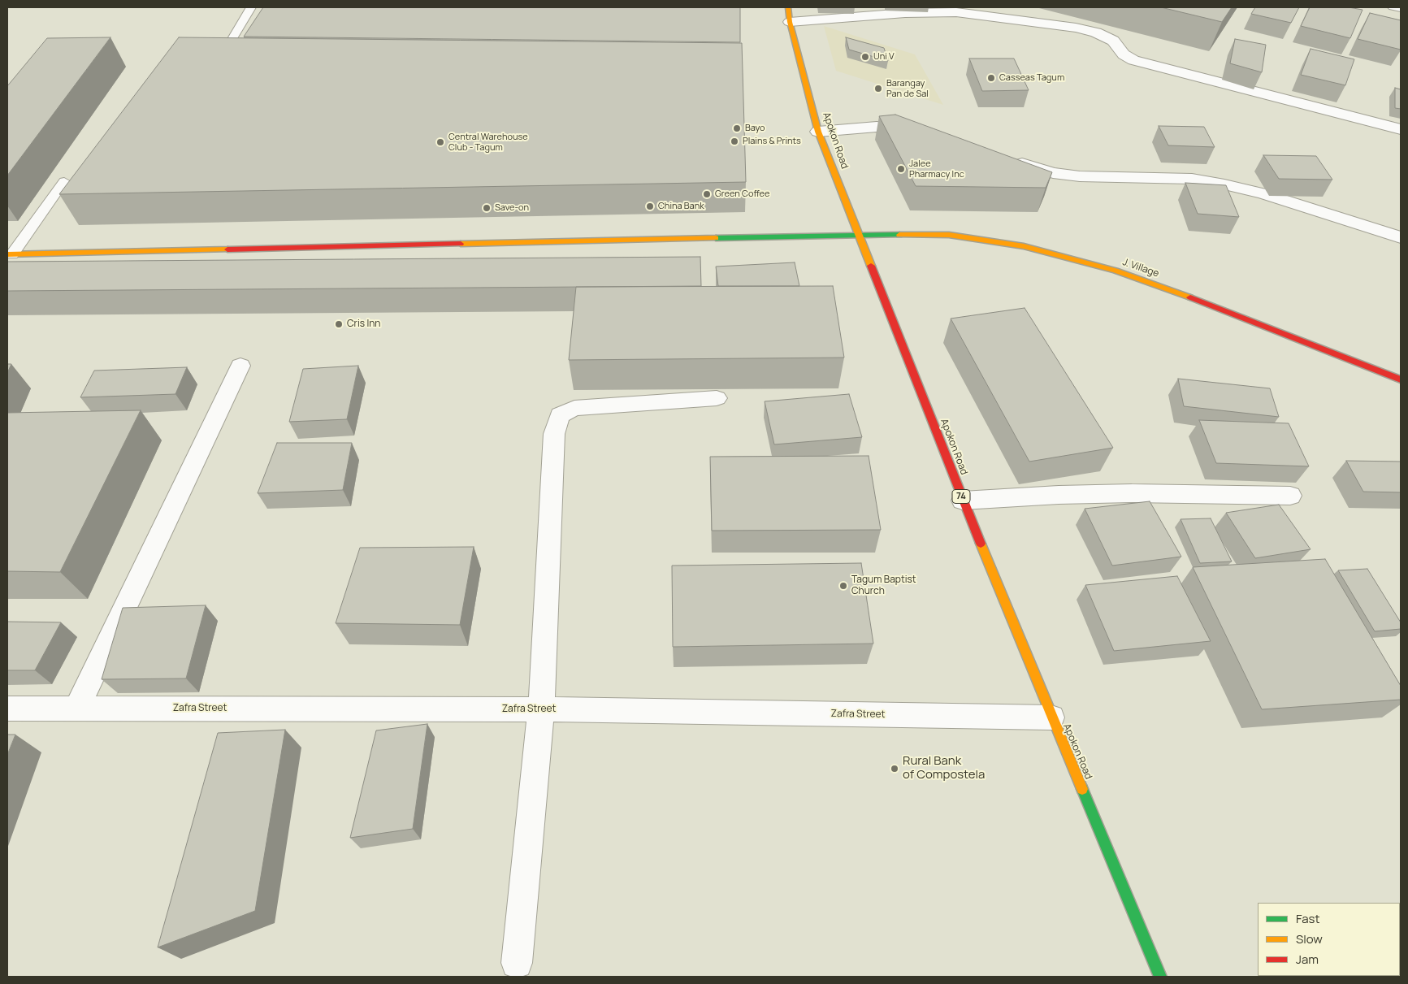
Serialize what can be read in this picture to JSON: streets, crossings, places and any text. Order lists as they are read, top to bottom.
{
  "streets": {
    "main road": ["Apokon Road", "J. Village", "74"],
    "street": ["Zafra Street"]
  },
  "crossings": [
    ["Apokon Road", "J. Village"],
    ["Apokon Road", "Zafra Street"]
  ],
  "places": [
    "Uni V",
    "Casseas Tagum",
    "Barangay Pan de Sal",
    "Bayo",
    "Plains & Prints",
    "Central Warehouse Club - Tagum",
    "Jalee Pharmacy Inc",
    "Green Coffee",
    "China Bank",
    "Save-on",
    "Cris Inn",
    "Tagum Baptist Church",
    "Rural Bank of Compostela"
  ],
  "legend": ["Fast", "Slow", "Jam"]
}
